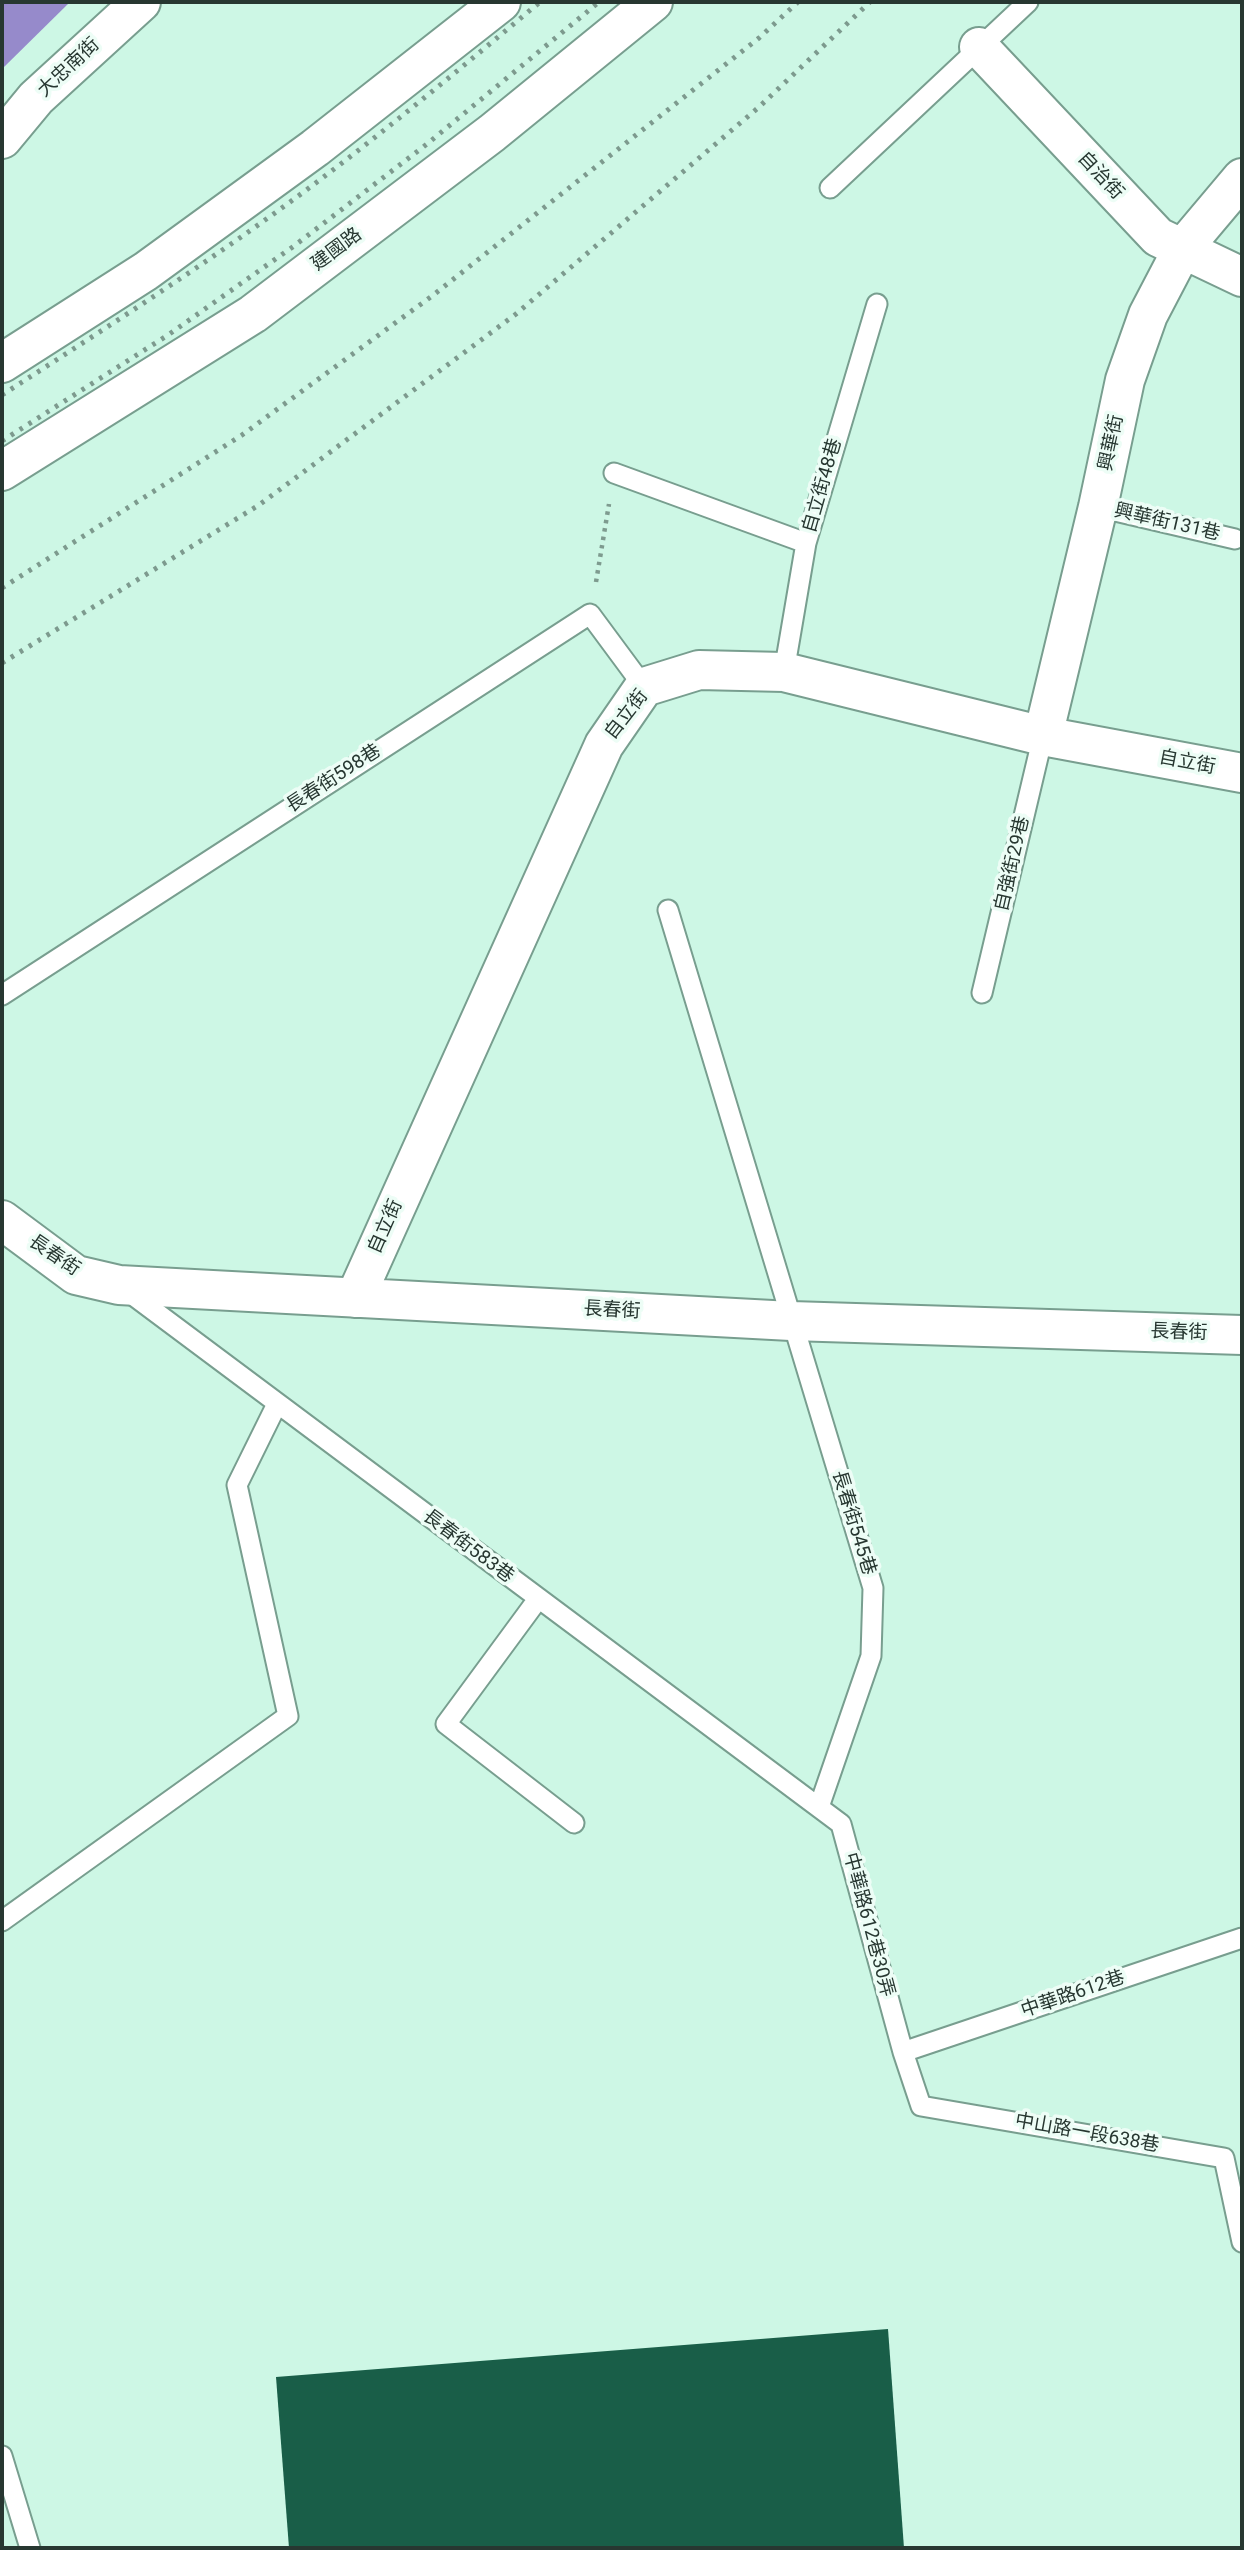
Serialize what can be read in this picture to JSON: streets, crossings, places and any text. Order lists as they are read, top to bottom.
{
  "streets": {
    "street": [
      "大忠南街",
      "自治街",
      "建國路",
      "興華街",
      "自立街",
      "長春街"
    ],
    "lane": [
      "自立街48巷",
      "興華街131巷",
      "長春街598巷",
      "自強街29巷",
      "長春街545巷",
      "長春街583巷",
      "中華路612巷30弄",
      "中華路612巷",
      "中山路一段638巷"
    ]
  },
  "crossings": [
    ["自治街", "興華街"],
    ["興華街", "興華街131巷"],
    ["興華街", "自立街"],
    ["興華街", "自強街29巷"],
    ["自立街48巷", "自立街"],
    ["自立街", "自強街29巷"],
    ["自立街", "長春街"],
    ["長春街", "長春街545巷"],
    ["長春街", "長春街583巷"],
    ["長春街545巷", "長春街583巷"],
    ["長春街545巷", "中華路612巷30弄"],
    ["長春街583巷", "中華路612巷30弄"],
    ["中華路612巷30弄", "中華路612巷"],
    ["中華路612巷30弄", "中山路一段638巷"],
    ["中華路612巷", "中山路一段638巷"]
  ]
}
